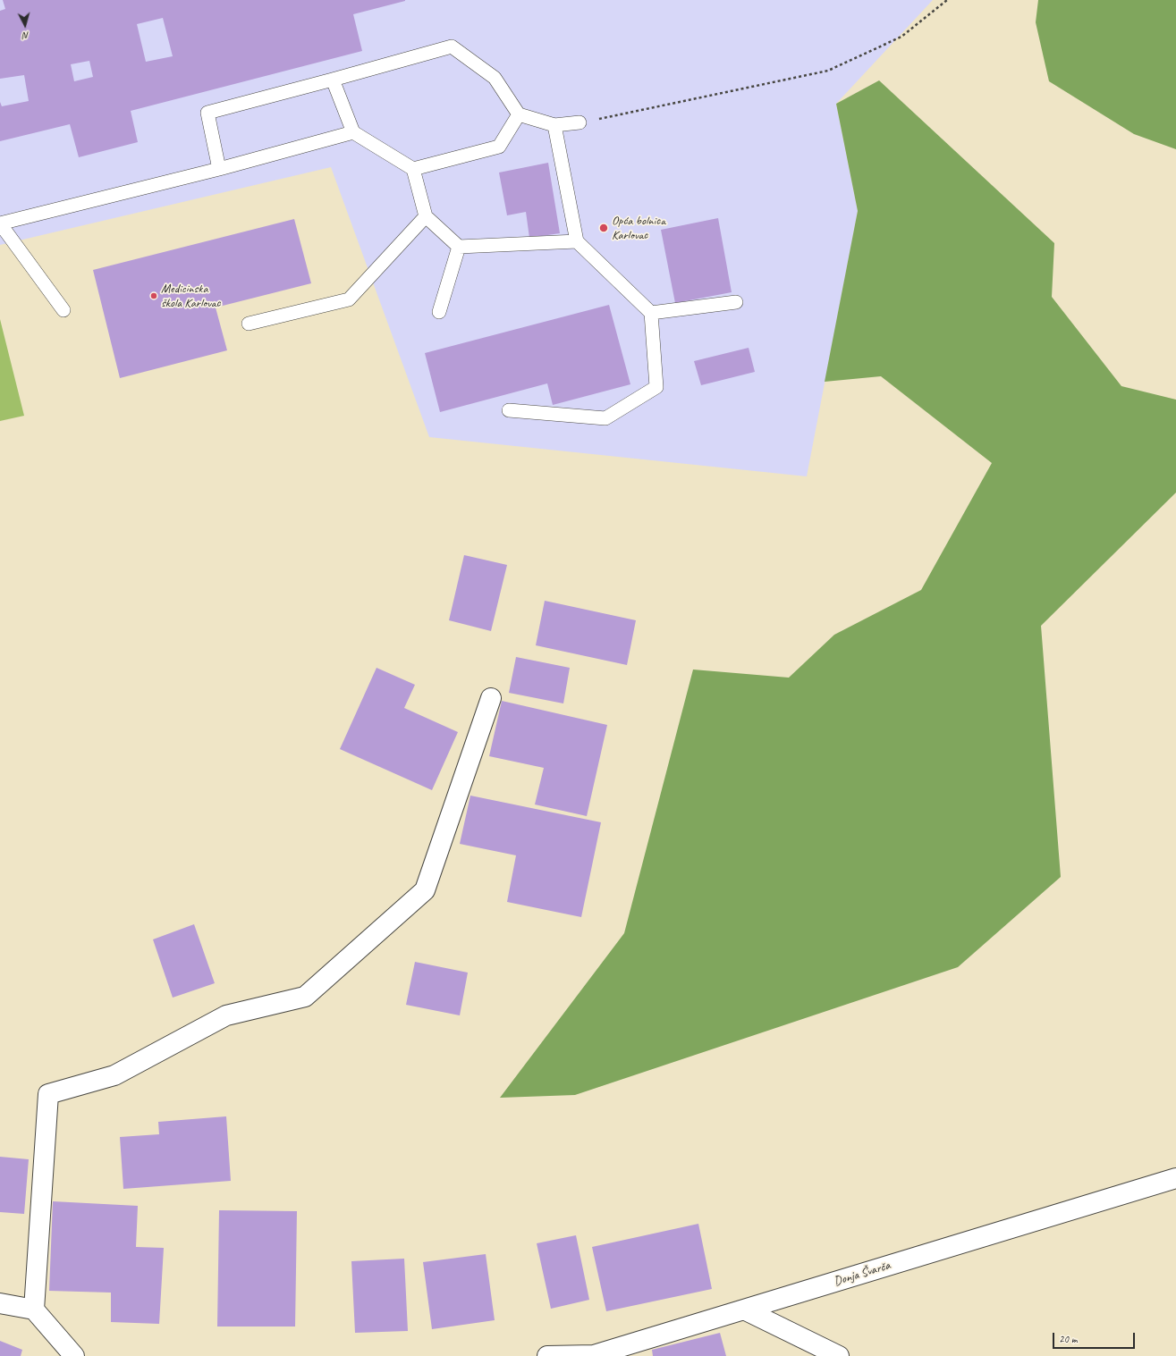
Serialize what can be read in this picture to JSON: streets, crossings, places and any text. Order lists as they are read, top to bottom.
{
  "streets": {
    "street": ["Donja Švarča"]
  },
  "places": ["Opća bolnica Karlovac", "Medicinska škola Karlovac"],
  "scale_bar": "20 m",
  "north": "bottom"
}
